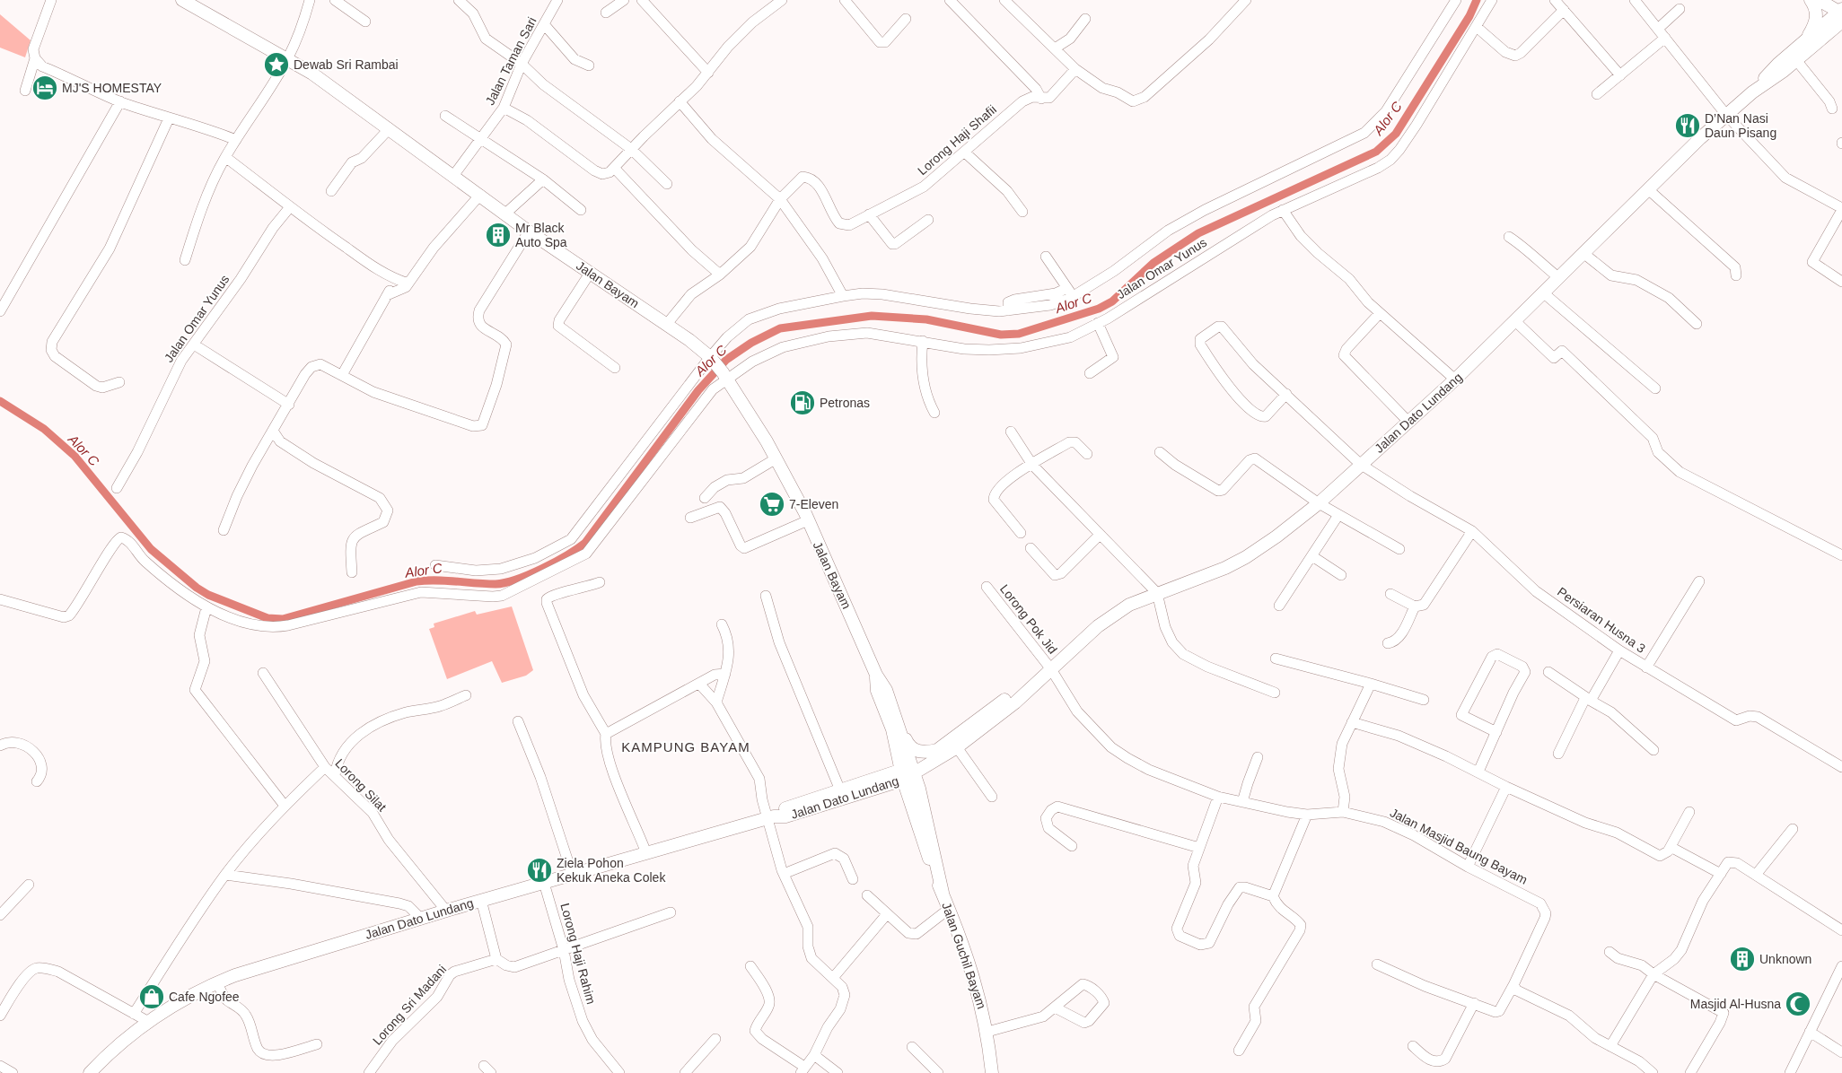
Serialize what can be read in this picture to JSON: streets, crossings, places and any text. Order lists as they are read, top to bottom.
{
  "streets": {
    "main road": ["Jalan Bayam", "Jalan Dato Lundang", "Jalan Guchil Bayam"],
    "street": [
      "Jalan Taman Sari",
      "Lorong Haji Shafii",
      "Jalan Omar Yunus",
      "Lorong Pok Jid",
      "Persiaran Husna 3",
      "Lorong Silat",
      "Jalan Masjid Baung Bayam",
      "Lorong Haji Rahim",
      "Lorong Sri Madani"
    ]
  },
  "crossings": [
    ["Jalan Taman Sari", "Jalan Bayam"],
    ["Lorong Haji Shafii", "Jalan Bayam"],
    ["Jalan Omar Yunus", "Jalan Bayam"],
    ["Jalan Bayam", "Jalan Dato Lundang"],
    ["Jalan Bayam", "Jalan Guchil Bayam"],
    ["Jalan Dato Lundang", "Lorong Pok Jid"],
    ["Jalan Dato Lundang", "Persiaran Husna 3"],
    ["Jalan Dato Lundang", "Lorong Silat"],
    ["Jalan Dato Lundang", "Jalan Masjid Baung Bayam"],
    ["Jalan Dato Lundang", "Lorong Haji Rahim"],
    ["Jalan Dato Lundang", "Jalan Guchil Bayam"],
    ["Lorong Pok Jid", "Jalan Masjid Baung Bayam"]
  ],
  "districts": ["KAMPUNG BAYAM"],
  "water": ["Alor C"],
  "places": {
    "place": ["Dewab Sri Rambai"],
    "hotel": ["MJ'S HOMESTAY"],
    "restaurant": ["D’Nan Nasi Daun Pisang", "Ziela Pohon Kekuk Aneka Colek"],
    "building": ["Mr Black Auto Spa", "Unknown"],
    "fuel station": ["Petronas"],
    "supermarket": ["7-Eleven"],
    "shop": ["Cafe Ngofee"],
    "mosque": ["Masjid Al-Husna"]
  }
}
